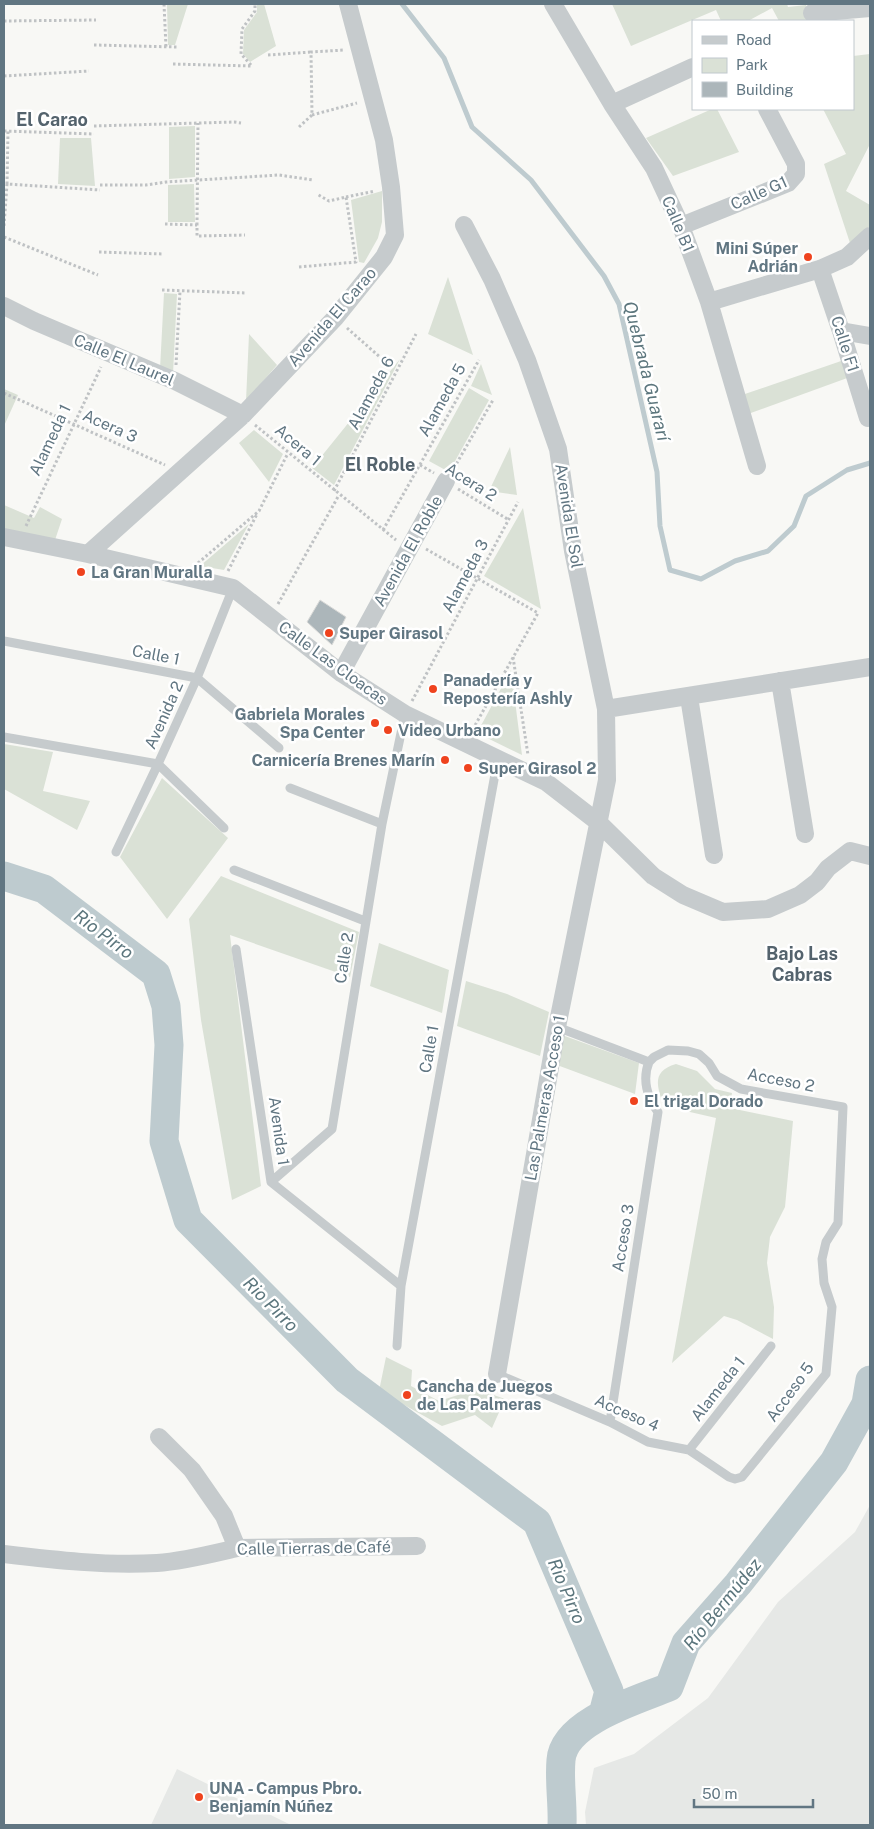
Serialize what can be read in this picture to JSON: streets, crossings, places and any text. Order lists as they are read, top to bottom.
{
  "streets": {
    "street": [
      "Calle G1",
      "Calle B1",
      "Avenida El Carao",
      "Calle F1",
      "Calle El Laurel",
      "Avenida El Sol",
      "Avenida El Roble",
      "Calle Las Cloacas",
      "Las Palmeras Acceso 1",
      "Calle Tierras de Café"
    ],
    "lane": [
      "Alameda 1",
      "Calle 1",
      "Avenida 2",
      "Calle 2",
      "Acceso 2",
      "Avenida 1",
      "Acceso 3",
      "Acceso 5",
      "Acceso 4"
    ],
    "path": [
      "Alameda 6",
      "Alameda 5",
      "Acera 3",
      "Acera 1",
      "Acera 2",
      "Alameda 3"
    ]
  },
  "crossings": [
    ["Calle G1", "Calle B1"],
    ["Avenida El Carao", "Calle El Laurel"],
    ["Avenida El Carao", "Acera 3"],
    ["Avenida El Carao", "Acera 1"],
    ["Avenida El Carao", "Calle Las Cloacas"],
    ["Calle El Laurel", "Alameda 1"],
    ["Calle El Laurel", "Acera 1"],
    ["Alameda 6", "Acera 1"],
    ["Alameda 5", "Acera 1"],
    ["Alameda 5", "Acera 2"],
    ["Acera 3", "Alameda 1"],
    ["Alameda 1", "Calle Las Cloacas"],
    ["Alameda 1", "Acceso 4"],
    ["Acera 1", "Avenida El Roble"],
    ["Acera 1", "Alameda 3"],
    ["Acera 2", "Avenida El Roble"],
    ["Acera 2", "Alameda 3"],
    ["Avenida El Sol", "Calle Las Cloacas"],
    ["Avenida El Sol", "Las Palmeras Acceso 1"],
    ["Avenida El Roble", "Calle Las Cloacas"],
    ["Alameda 3", "Calle Las Cloacas"],
    ["Alameda 3", "Calle 2"],
    ["Calle 1", "Calle Las Cloacas"],
    ["Calle 1", "Avenida 2"],
    ["Calle 1", "Avenida 1"],
    ["Calle Las Cloacas", "Avenida 2"],
    ["Calle Las Cloacas", "Calle 2"],
    ["Calle Las Cloacas", "Las Palmeras Acceso 1"],
    ["Calle 2", "Avenida 1"],
    ["Acceso 2", "Acceso 3"],
    ["Acceso 2", "Acceso 5"],
    ["Las Palmeras Acceso 1", "Acceso 4"],
    ["Acceso 3", "Acceso 4"],
    ["Acceso 5", "Acceso 4"]
  ],
  "districts": ["El Carao", "El Roble", "Bajo Las Cabras"],
  "water": ["Quebrada Guararí", "Rio Pirro", "Río Bermúdez"],
  "places": [
    "Mini Súper Adrián",
    "La Gran Muralla",
    "Super Girasol",
    "Panadería y Repostería Ashly",
    "Gabriela Morales Spa Center",
    "Video Urbano",
    "Carnicería Brenes Marín",
    "Super Girasol 2",
    "El trigal Dorado",
    "Cancha de Juegos de Las Palmeras",
    "UNA - Campus Pbro. Benjamín Núñez"
  ],
  "legend": ["Road", "Park", "Building"],
  "scale_bar": "50 m"
}
